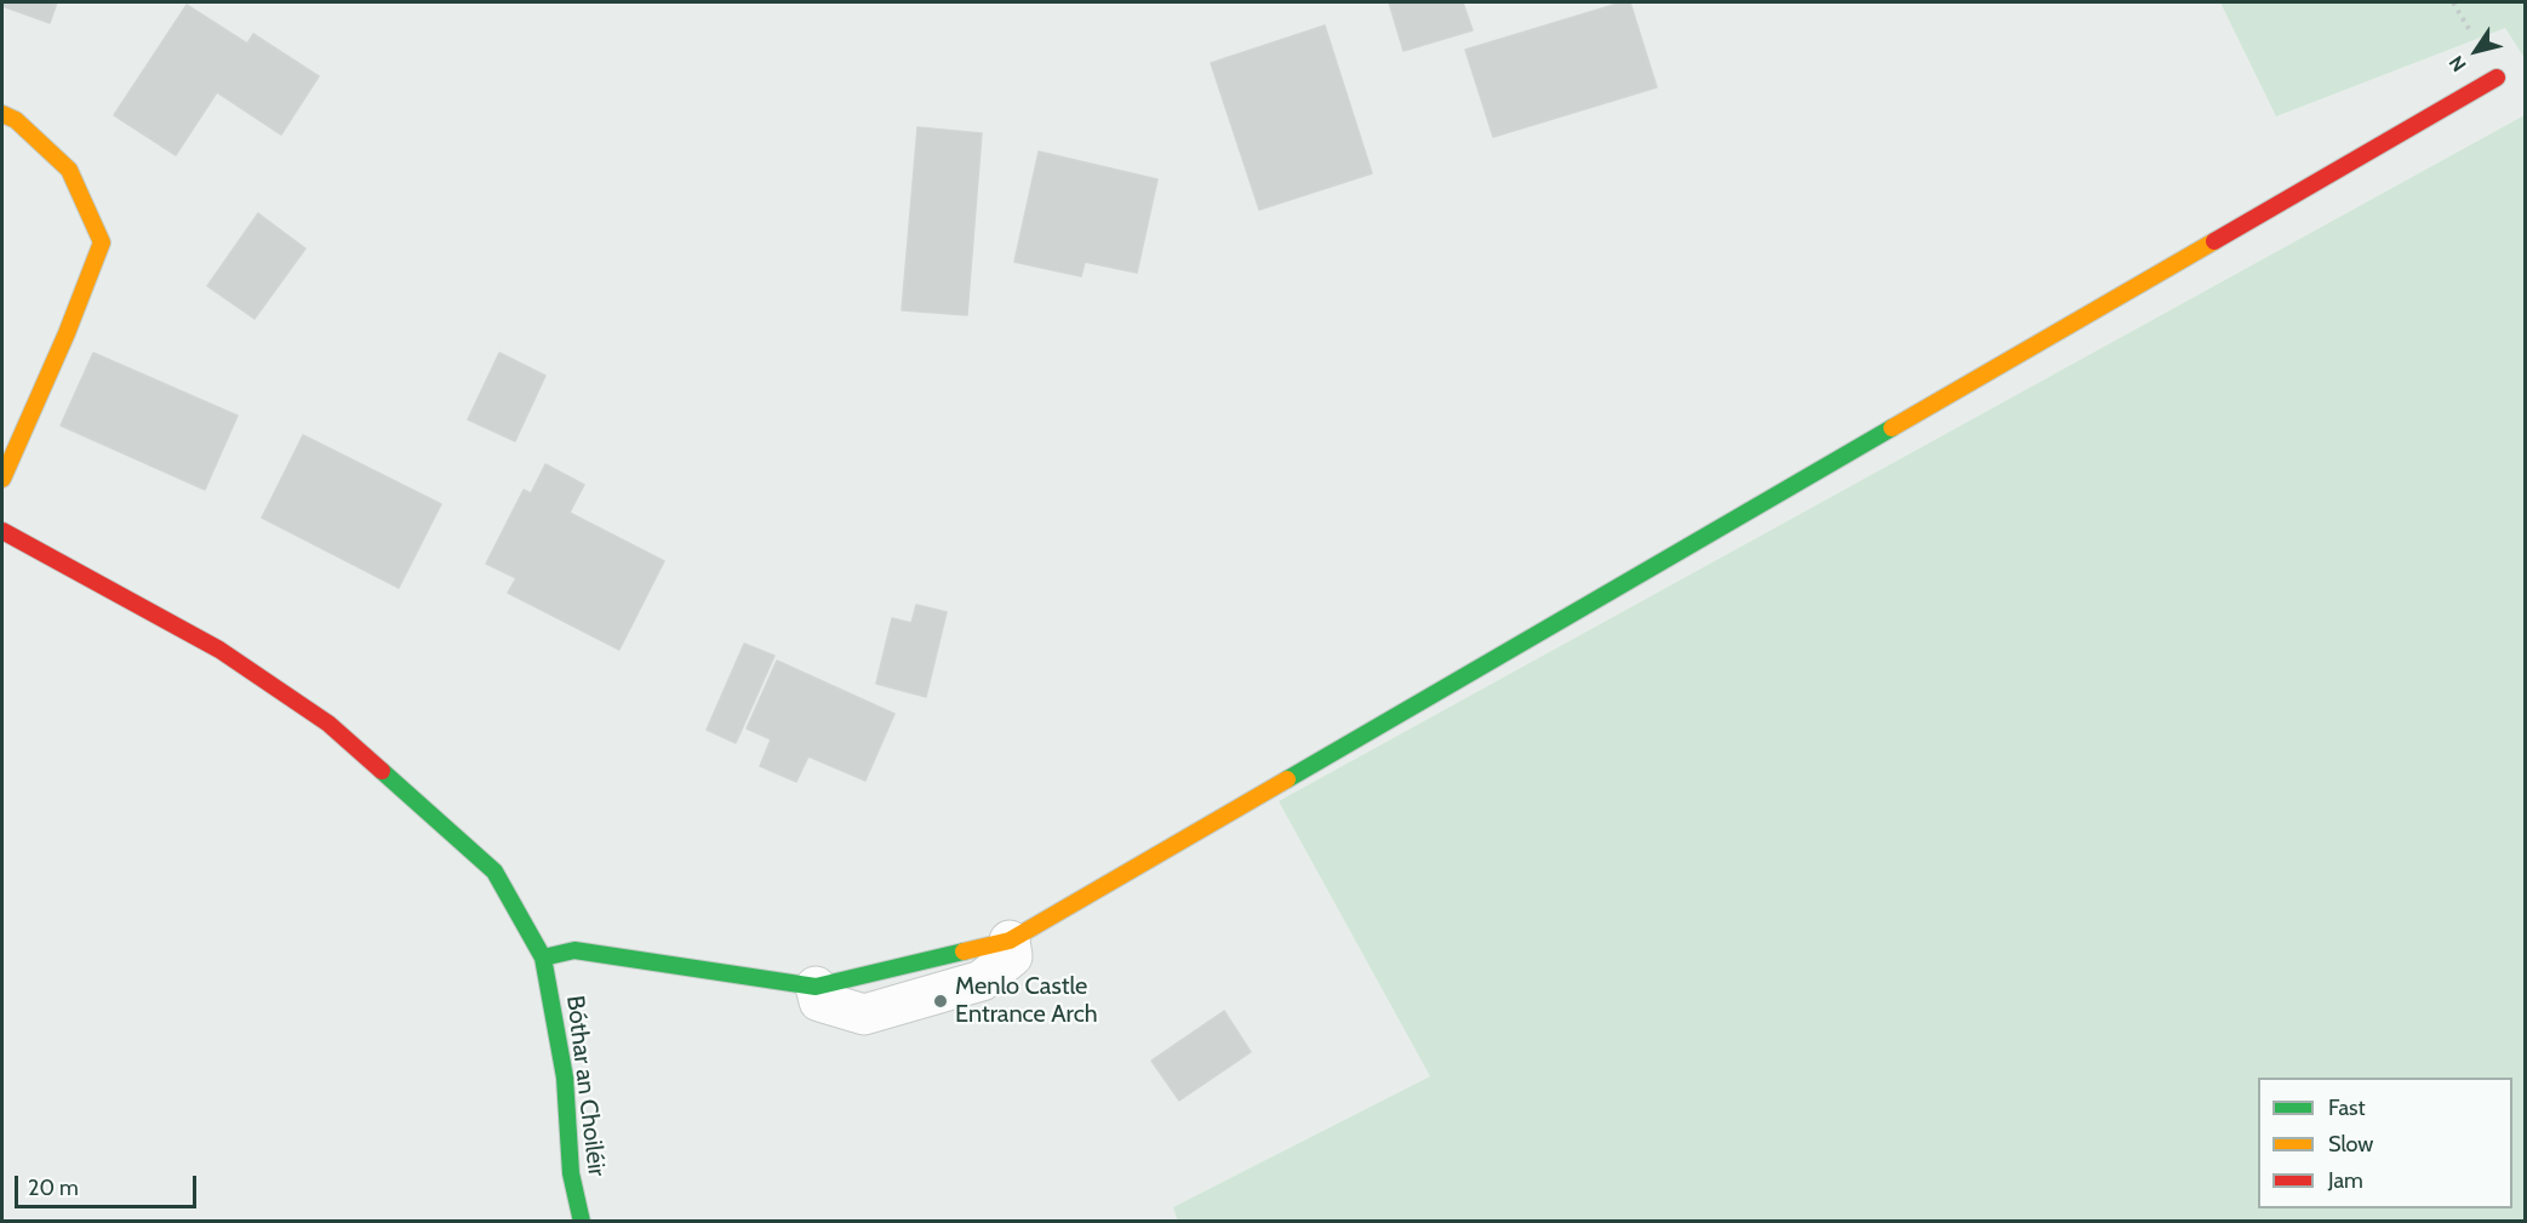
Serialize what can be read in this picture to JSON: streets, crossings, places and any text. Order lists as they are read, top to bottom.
{
  "streets": {
    "street": ["Bóthar an Choiléir"]
  },
  "places": ["Menlo Castle Entrance Arch"],
  "legend": ["Fast", "Slow", "Jam"],
  "scale_bar": "20 m",
  "north": "bottom left"
}
